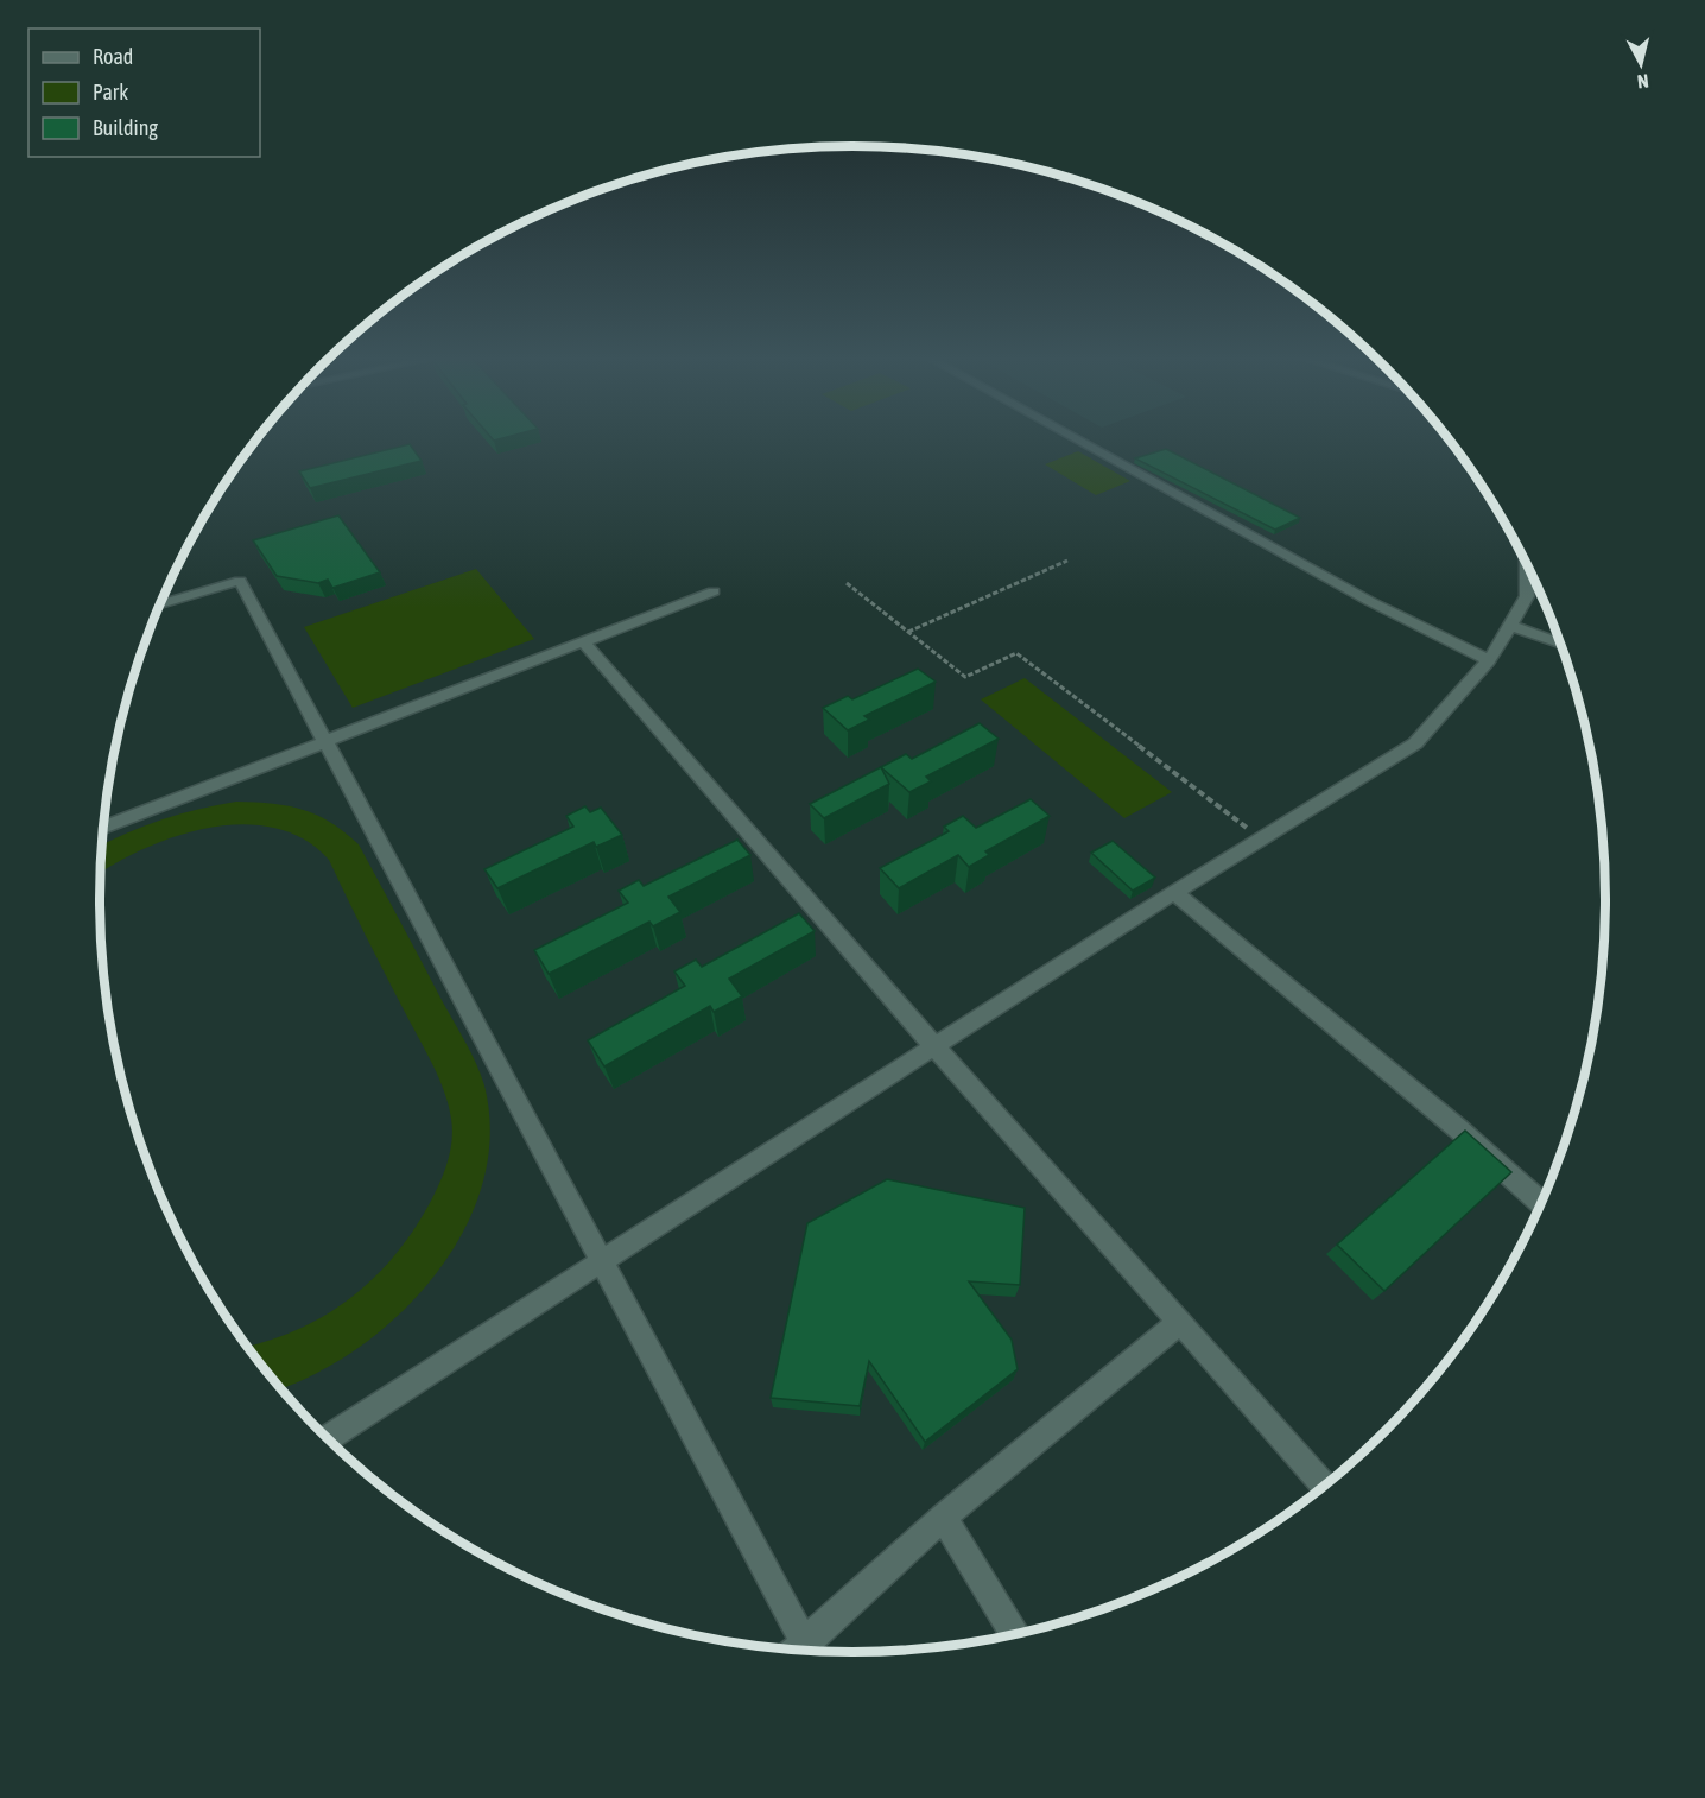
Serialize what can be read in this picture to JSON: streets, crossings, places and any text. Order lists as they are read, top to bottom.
{
  "legend": ["Road", "Park", "Building"],
  "north": "bottom"
}
